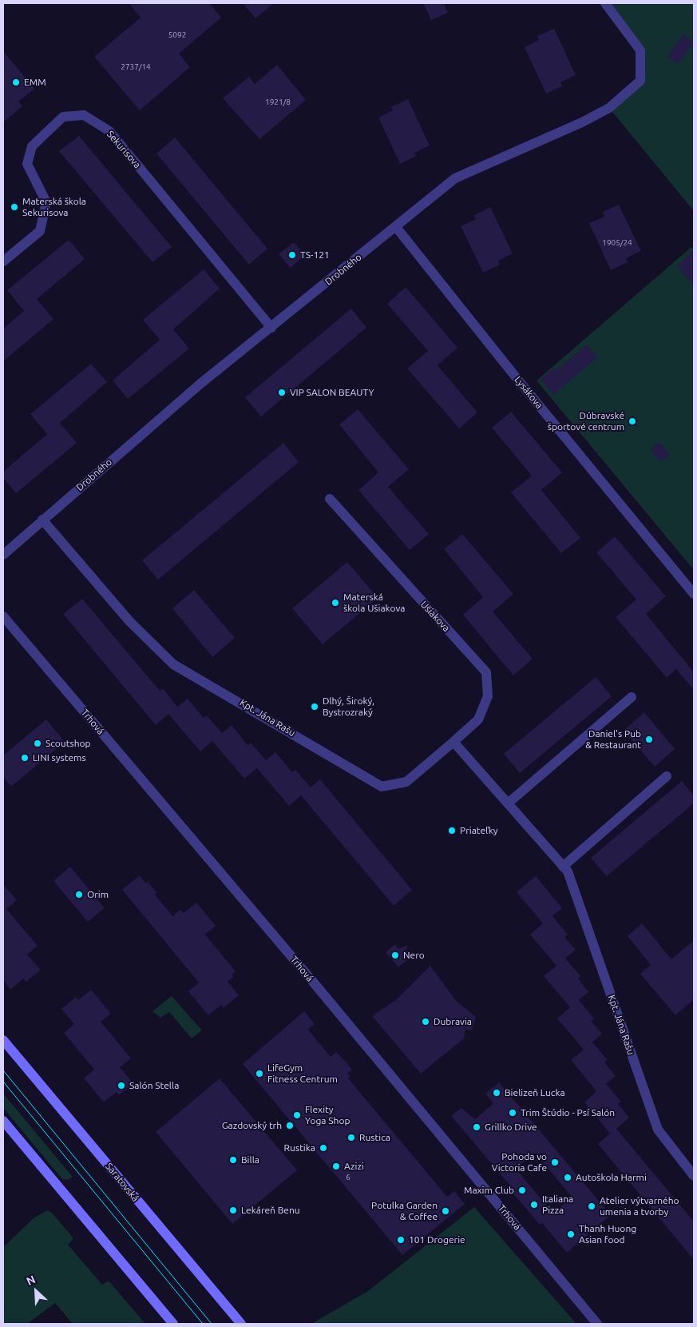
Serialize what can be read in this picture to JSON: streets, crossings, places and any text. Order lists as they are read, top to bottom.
{
  "streets": {
    "main road": ["Saratovská"],
    "street": [
      "Sekurisova",
      "Drobného",
      "Lysákova",
      "Ušiakova",
      "Kpt. Jána Rašu",
      "Trhová"
    ]
  },
  "crossings": [
    ["Sekurisova", "Drobného"],
    ["Drobného", "Lysákova"],
    ["Drobného", "Kpt. Jána Rašu"],
    ["Ušiakova", "Kpt. Jána Rašu"]
  ],
  "places": [
    "EMM",
    "Materská škola Sekurisova",
    "TS-121",
    "VIP SALON BEAUTY",
    "Dúbravské športové centrum",
    "Materská škola Ušiakova",
    "Dlhý, Široký, Bystrozraký",
    "Daniel's Pub & Restaurant",
    "Scoutshop",
    "LINI systems",
    "Priateľky",
    "Orim",
    "Nero",
    "Dubravia",
    "LifeGym Fitness Centrum",
    "Salón Stella",
    "Bielizeň Lucka",
    "Trim Štúdio - Psí Salón",
    "Flexity Yoga Shop",
    "Gazdovský trh",
    "Grillko Drive",
    "Rustica",
    "Rustika",
    "Billa",
    "Pohoda vo Victoria Cafe",
    "Azizi",
    "Autoškola Harmi",
    "Maxim Club",
    "Italiana Pizza",
    "Atelier výtvarného umenia a tvorby",
    "Lekáreň Benu",
    "Potulka Garden & Coffee",
    "Thanh Huong Asian food",
    "101 Drogerie"
  ],
  "house_numbers": [
    "5092",
    "2737/14",
    "1921/8",
    "1905/24",
    "6"
  ],
  "north": "top left"
}
